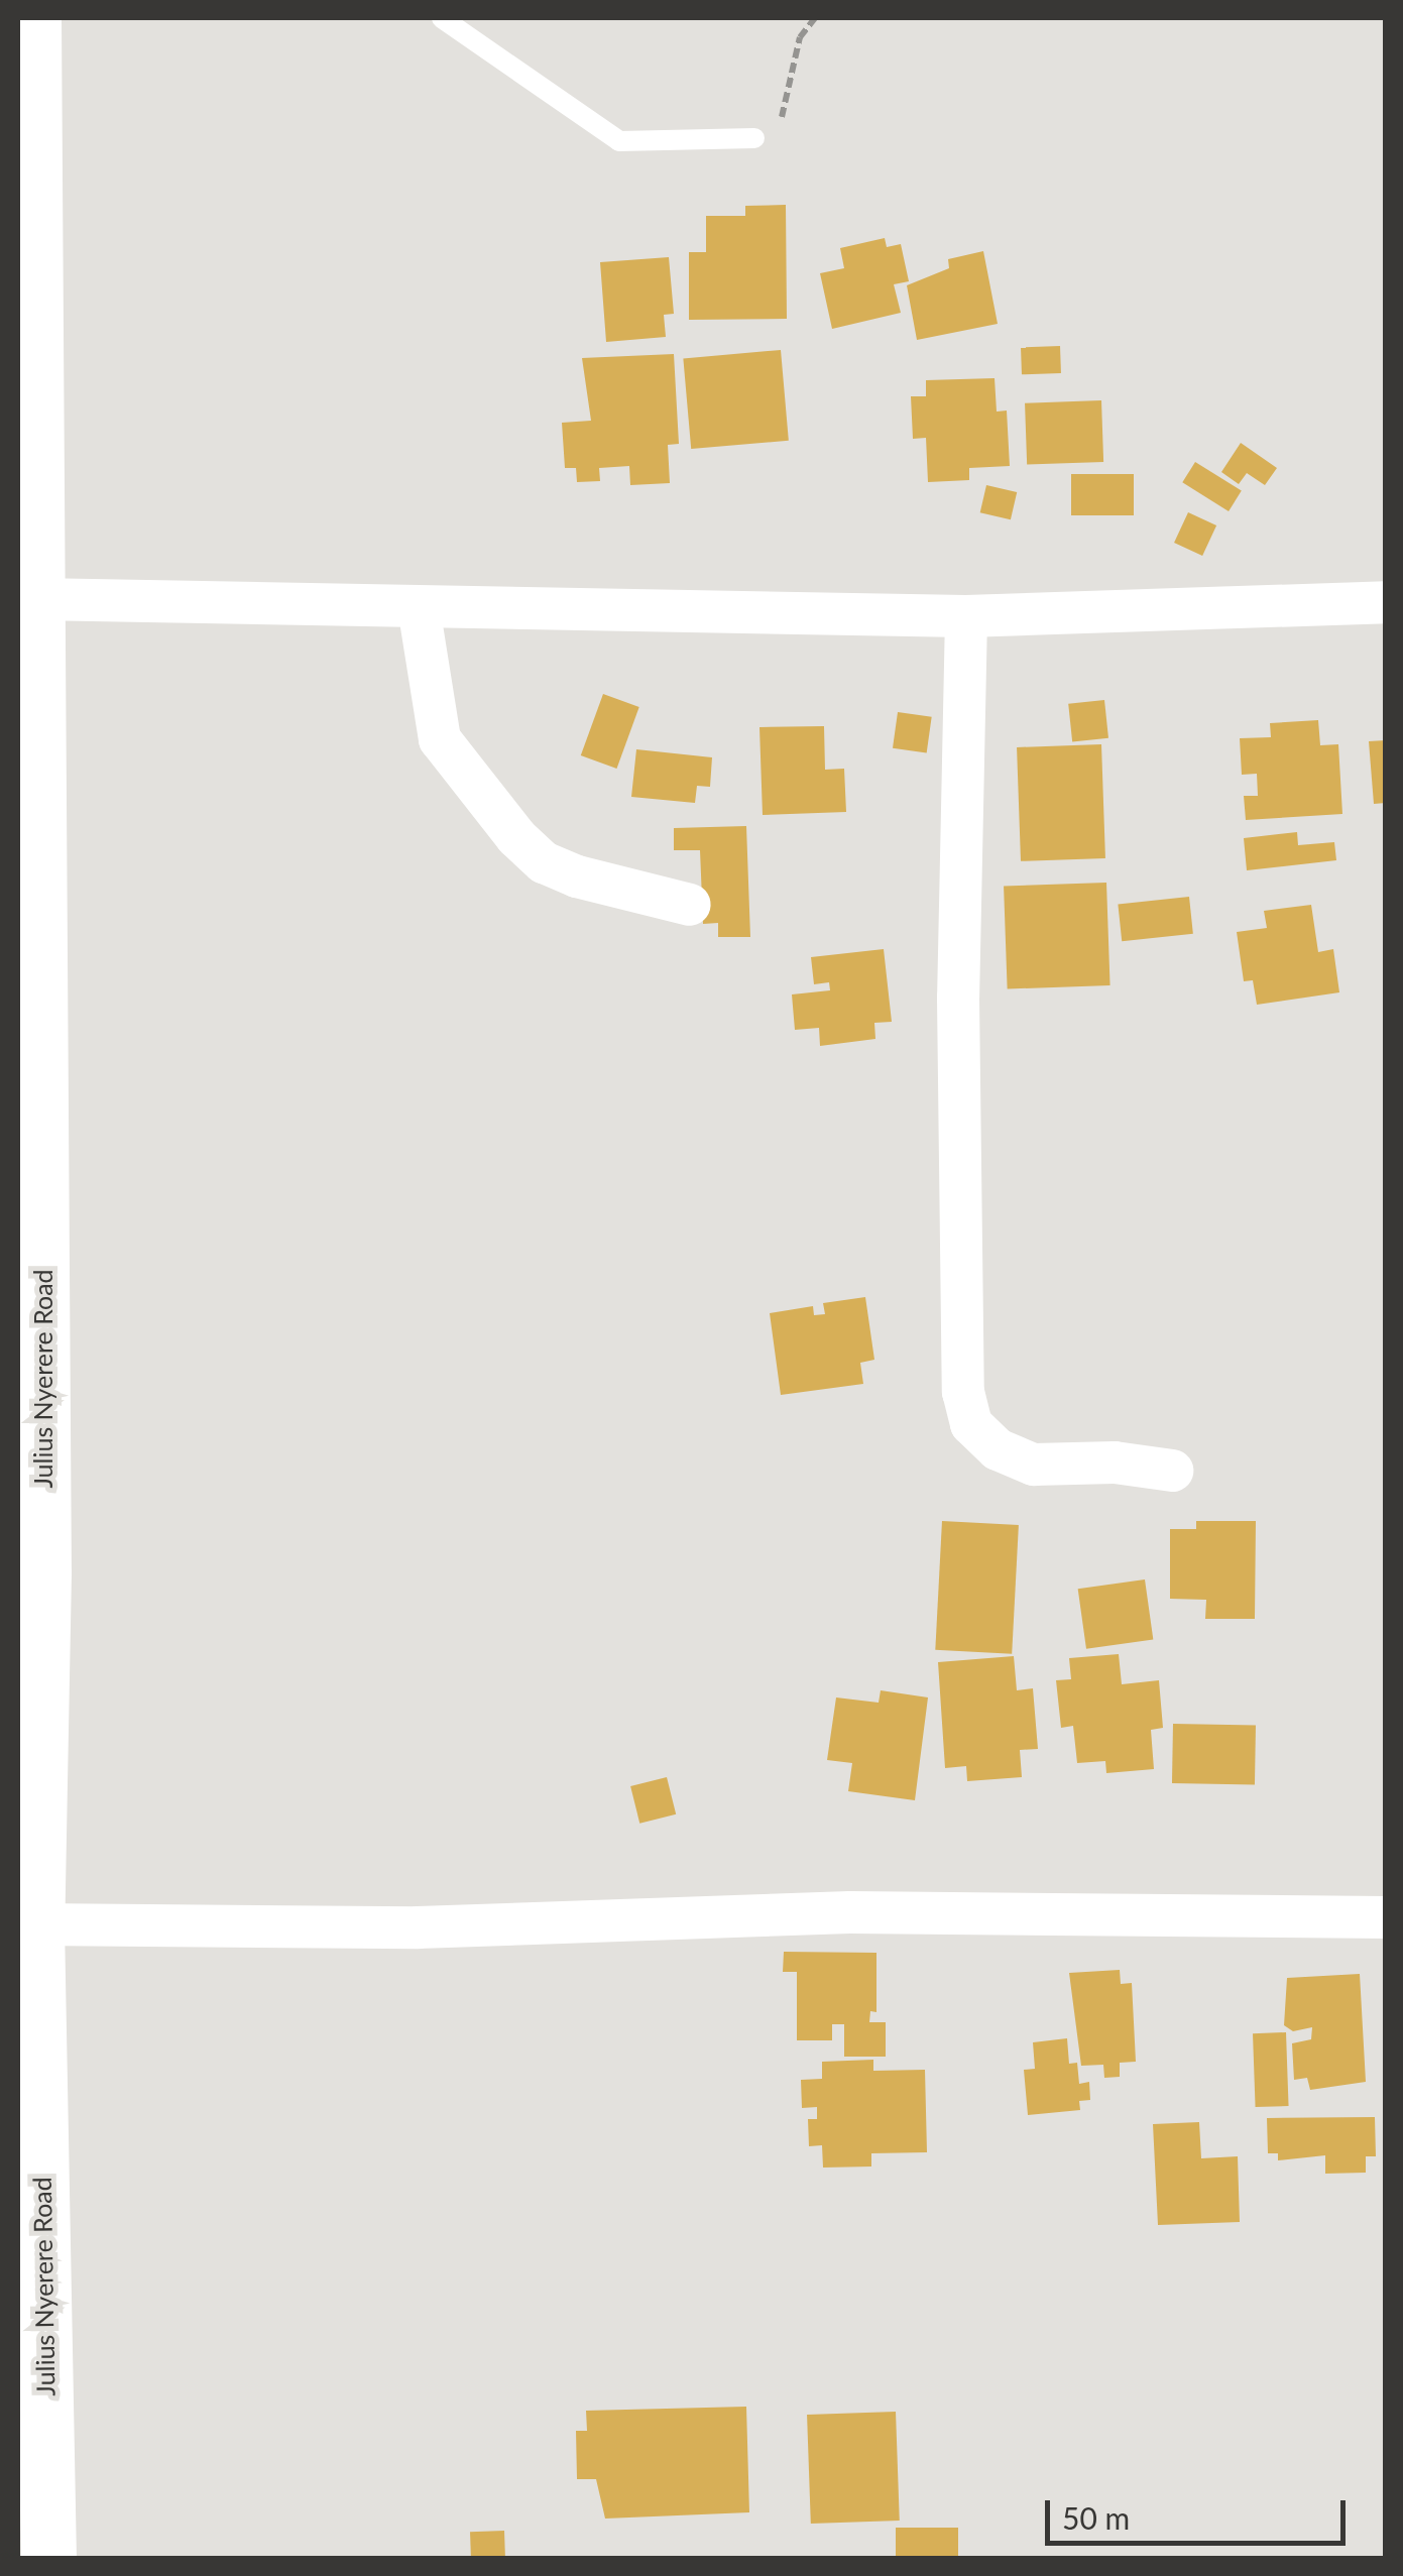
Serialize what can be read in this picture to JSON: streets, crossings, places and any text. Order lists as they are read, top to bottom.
{
  "streets": {
    "highway": ["Julius Nyerere Road"]
  },
  "scale_bar": "50 m"
}
